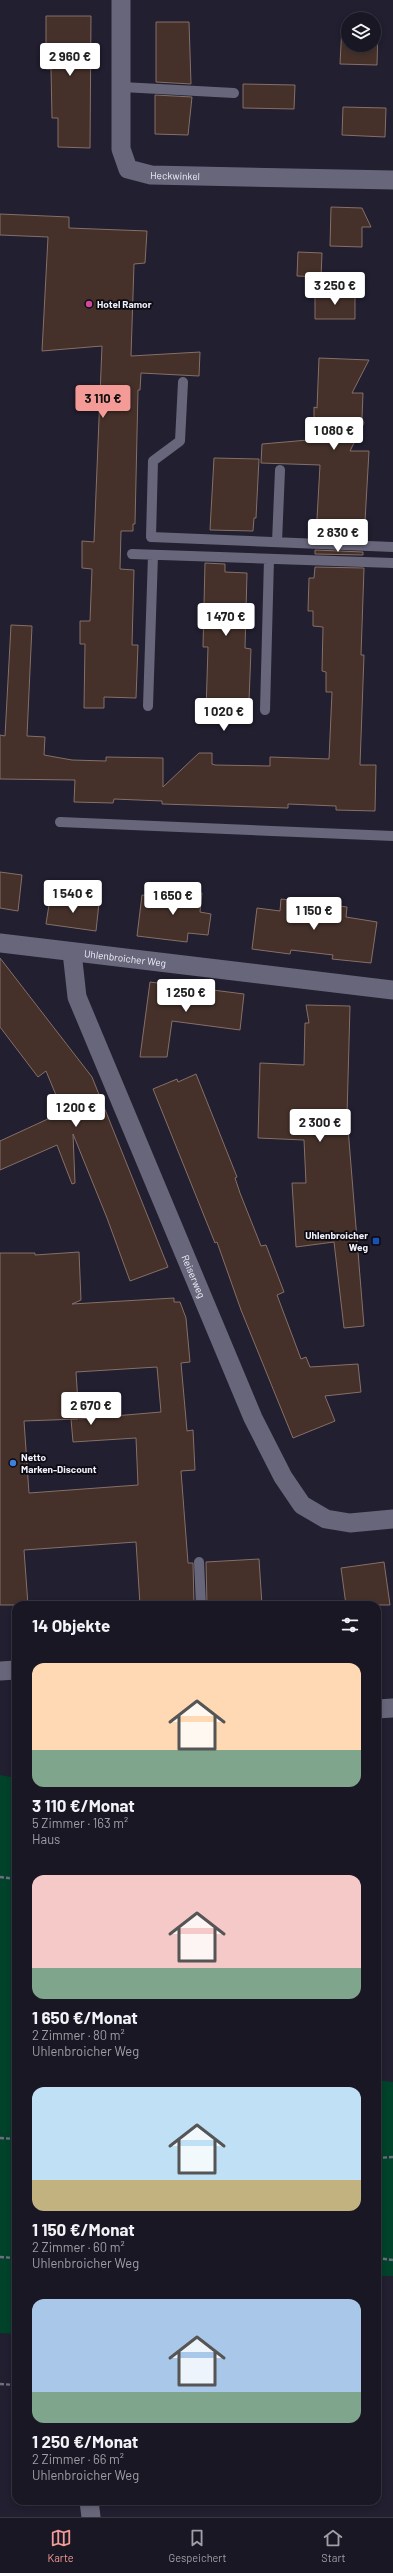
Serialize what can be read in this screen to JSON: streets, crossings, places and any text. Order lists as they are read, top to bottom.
{
  "streets": {
    "street": ["Heckwinkel", "Uhlenbroicher Weg", "Reiserweg"]
  },
  "crossings": [
    ["Uhlenbroicher Weg", "Reiserweg"]
  ],
  "places": {
    "other": ["Hotel Ramor", "Netto Marken-Discount"],
    "transit": ["Uhlenbroicher Weg"]
  },
  "page": {
    "price": [
      "2 960 €",
      "3 250 €",
      "3 110 €",
      "1 080 €",
      "2 830 €",
      "1 470 €",
      "1 020 €",
      "1 540 €",
      "1 650 €",
      "1 150 €",
      "1 250 €",
      "1 200 €",
      "2 300 €",
      "2 670 €"
    ],
    "heading": "14 Objekte",
    "list": [
      {
        "name": "3 110 €/Monat",
        "note": "5 Zimmer · 163 m² · Haus"
      },
      {
        "name": "1 650 €/Monat",
        "note": "2 Zimmer · 80 m² · Uhlenbroicher Weg"
      },
      {
        "name": "1 150 €/Monat",
        "note": "2 Zimmer · 60 m² · Uhlenbroicher Weg"
      },
      {
        "name": "1 250 €/Monat",
        "note": "2 Zimmer · 66 m² · Uhlenbroicher Weg"
      }
    ],
    "tabs": ["Karte", "Gespeichert", "Start"]
  }
}
